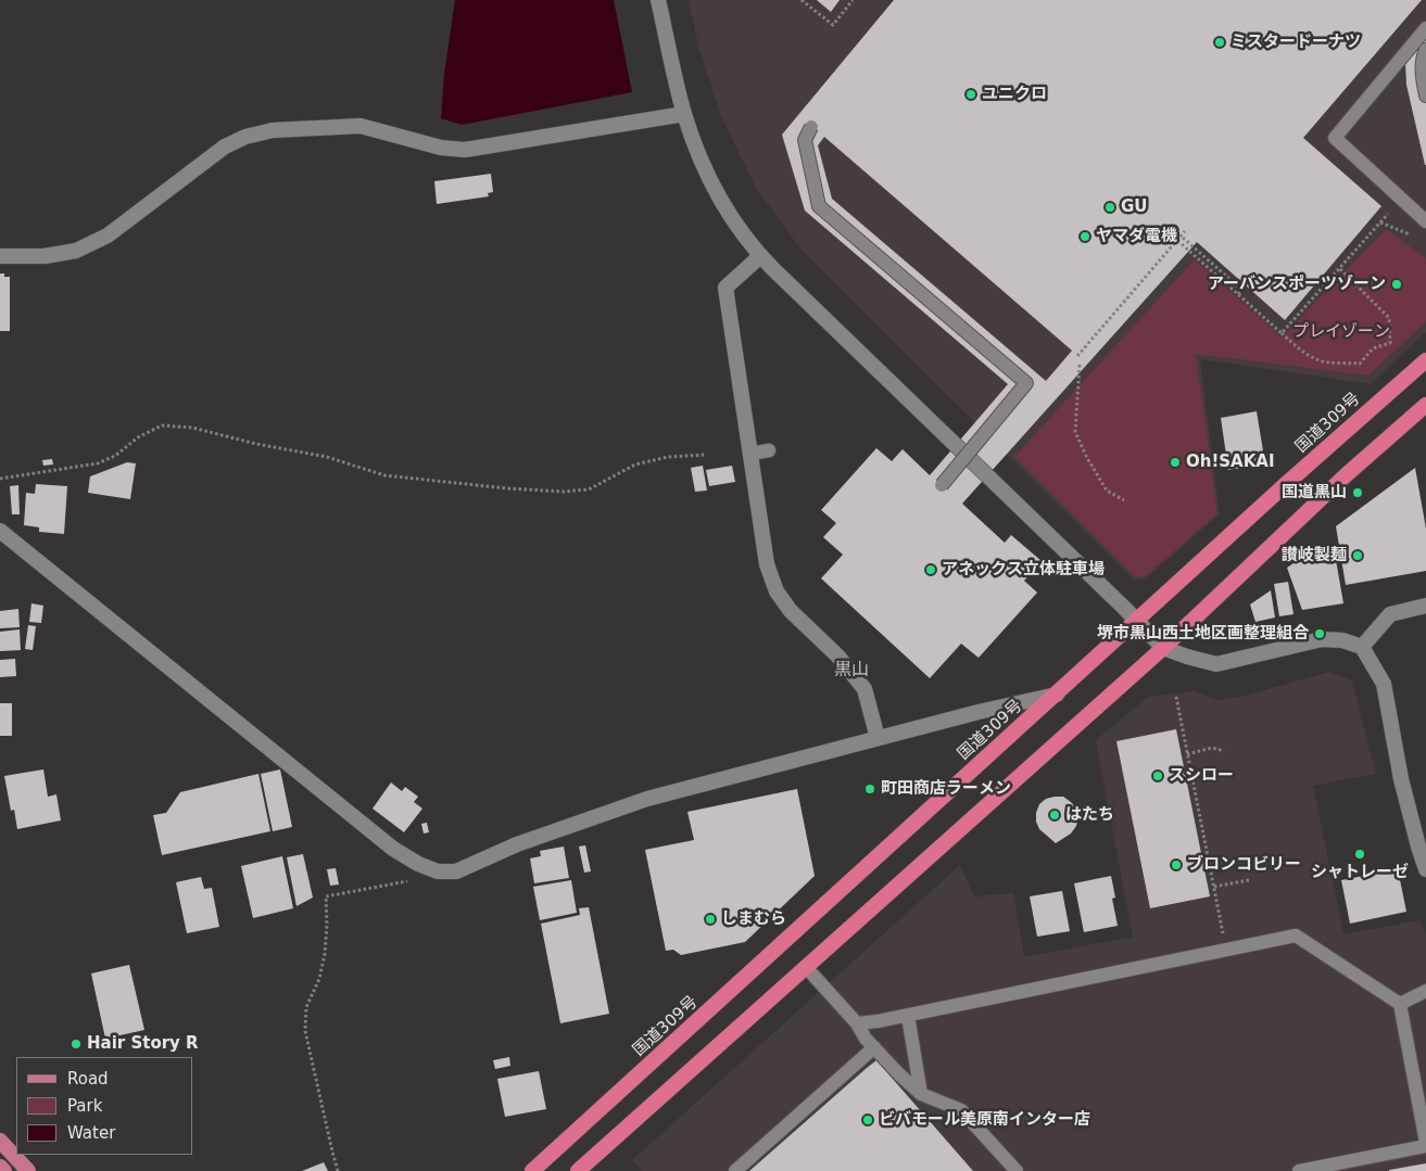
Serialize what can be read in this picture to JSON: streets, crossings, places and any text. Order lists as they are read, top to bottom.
{
  "streets": {
    "highway": ["国道309号"]
  },
  "districts": ["黒山"],
  "parks": ["プレイゾーン"],
  "places": [
    "ミスタードーナツ",
    "ユニクロ",
    "GU",
    "ヤマダ電機",
    "アーバンスポーツゾーン",
    "Oh!SAKAI",
    "国道黒山",
    "讃岐製麺",
    "アネックス立体駐車場",
    "堺市黒山西土地区画整理組合",
    "スシロー",
    "町田商店ラーメン",
    "はたち",
    "シャトレーゼ",
    "ブロンコビリー",
    "しまむら",
    "Hair Story R",
    "ビバモール美原南インター店"
  ],
  "legend": ["Road", "Park", "Water"]
}
